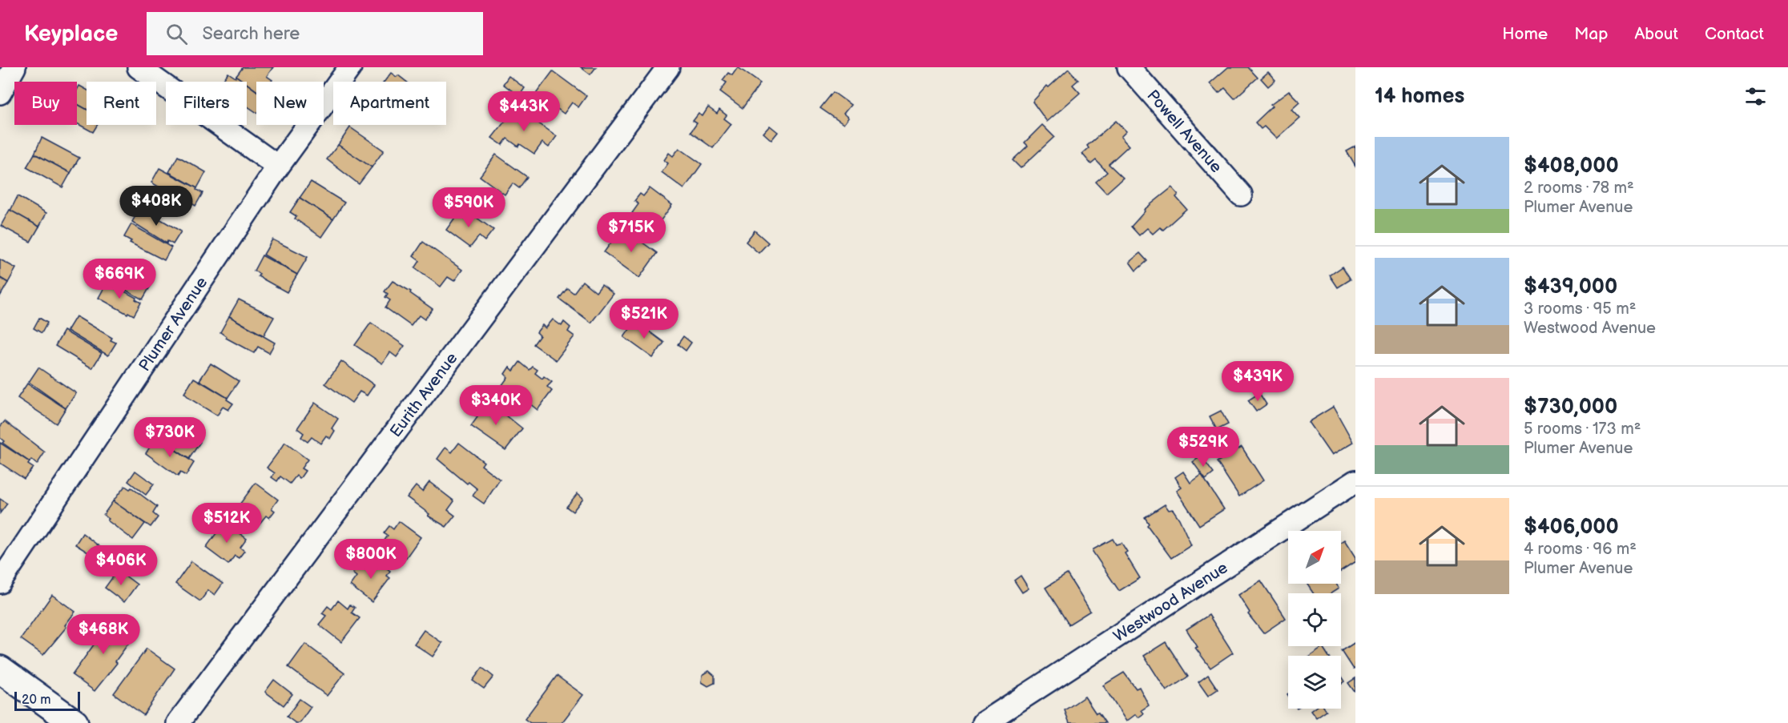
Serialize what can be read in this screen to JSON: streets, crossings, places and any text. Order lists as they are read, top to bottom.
{
  "streets": {
    "street": [
      "Powell Avenue",
      "Plumer Avenue",
      "Eurith Avenue",
      "Westwood Avenue"
    ]
  },
  "scale_bar": "20 m",
  "north": "top right",
  "page": {
    "header": "Keyplace",
    "search": "Search here",
    "nav": [
      "Home",
      "Map",
      "About",
      "Contact"
    ],
    "heading": "14 homes",
    "chip": [
      "Buy",
      "Rent",
      "Filters",
      "New",
      "Apartment"
    ],
    "price": [
      "$443K",
      "$408K",
      "$590K",
      "$715K",
      "$669K",
      "$521K",
      "$439K",
      "$340K",
      "$730K",
      "$529K",
      "$512K",
      "$800K",
      "$406K",
      "$468K"
    ],
    "list": [
      {
        "name": "$408,000",
        "note": "2 rooms · 78 m² · Plumer Avenue"
      },
      {
        "name": "$439,000",
        "note": "3 rooms · 95 m² · Westwood Avenue"
      },
      {
        "name": "$730,000",
        "note": "5 rooms · 173 m² · Plumer Avenue"
      },
      {
        "name": "$406,000",
        "note": "4 rooms · 96 m² · Plumer Avenue"
      }
    ],
    "scale": "20 m"
  }
}
